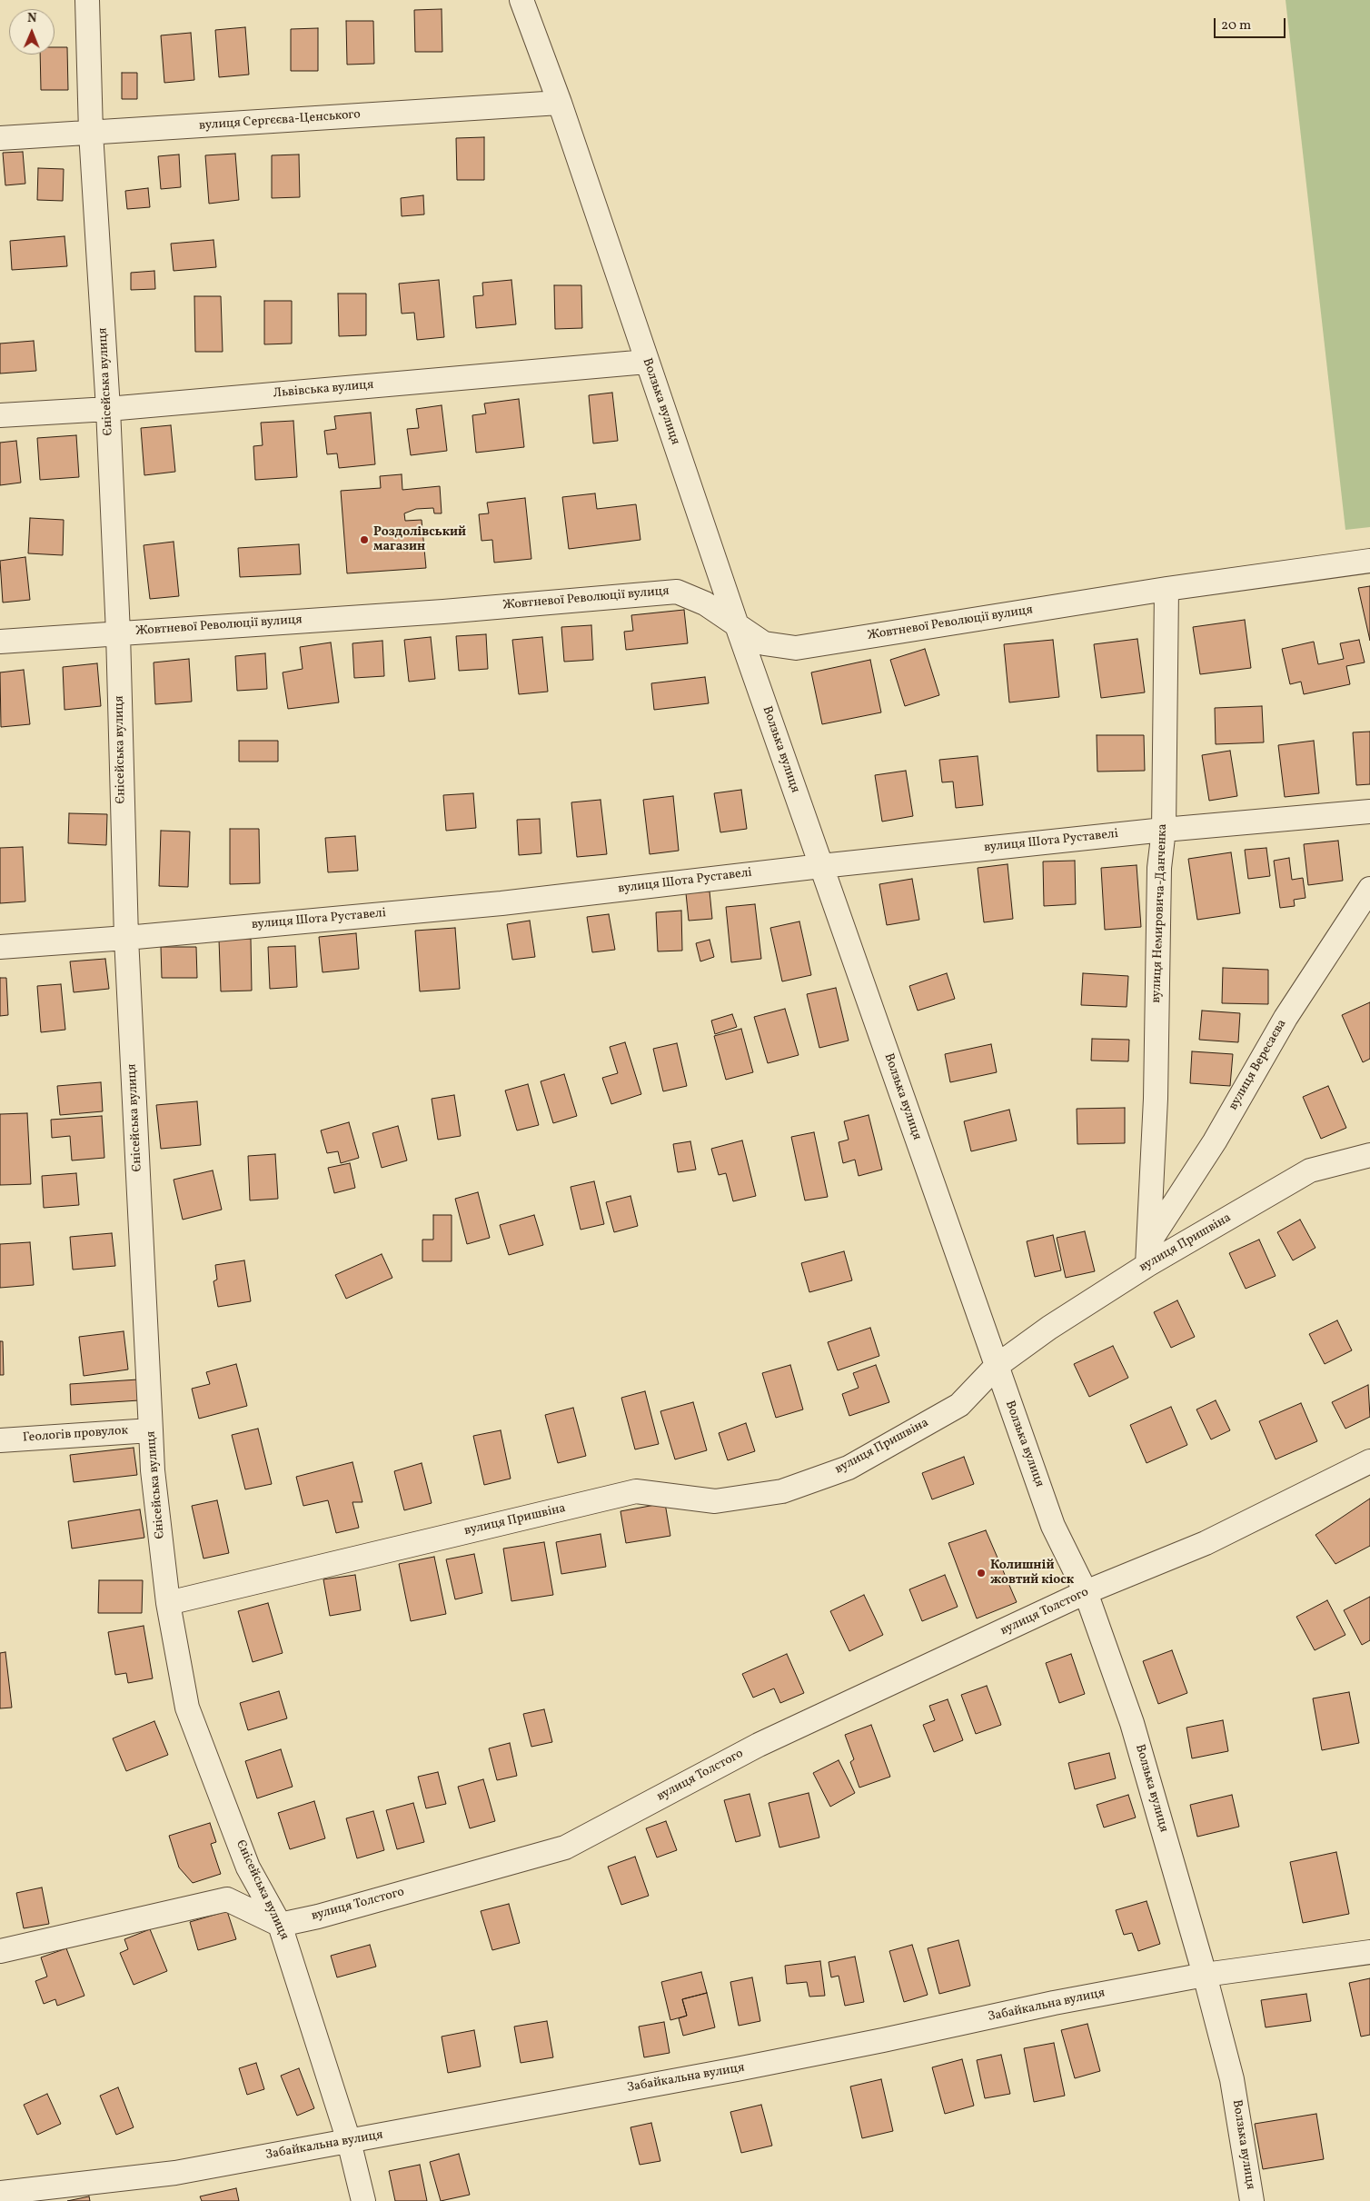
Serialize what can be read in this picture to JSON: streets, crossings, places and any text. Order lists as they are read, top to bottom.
{
  "streets": {
    "street": [
      "вулиця Сергєєва-Ценського",
      "Єнісейська вулиця",
      "Львівська вулиця",
      "Волзька вулиця",
      "Жовтневої Революції вулиця",
      "вулиця Шота Руставелі",
      "вулиця Немировича-Данченка",
      "вулиця Вересаєва",
      "вулиця Пришвіна",
      "Геологів провулок",
      "вулиця Толстого",
      "Забайкальна вулиця"
    ]
  },
  "crossings": [
    ["вулиця Сергєєва-Ценського", "Єнісейська вулиця"],
    ["вулиця Сергєєва-Ценського", "Волзька вулиця"],
    ["Єнісейська вулиця", "Львівська вулиця"],
    ["Єнісейська вулиця", "Жовтневої Революції вулиця"],
    ["Єнісейська вулиця", "вулиця Шота Руставелі"],
    ["Єнісейська вулиця", "вулиця Пришвіна"],
    ["Єнісейська вулиця", "Геологів провулок"],
    ["Єнісейська вулиця", "вулиця Толстого"],
    ["Єнісейська вулиця", "Забайкальна вулиця"],
    ["Львівська вулиця", "Волзька вулиця"],
    ["Волзька вулиця", "Жовтневої Революції вулиця"],
    ["Волзька вулиця", "вулиця Шота Руставелі"],
    ["Волзька вулиця", "вулиця Пришвіна"],
    ["Волзька вулиця", "вулиця Толстого"],
    ["Волзька вулиця", "Забайкальна вулиця"],
    ["Жовтневої Революції вулиця", "вулиця Немировича-Данченка"],
    ["вулиця Шота Руставелі", "вулиця Немировича-Данченка"],
    ["вулиця Немировича-Данченка", "вулиця Вересаєва"],
    ["вулиця Немировича-Данченка", "вулиця Пришвіна"],
    ["вулиця Вересаєва", "вулиця Пришвіна"]
  ],
  "places": ["Роздолівський магазин", "Колишній жовтий кіоск"],
  "scale_bar": "20 m",
  "north": "top"
}
